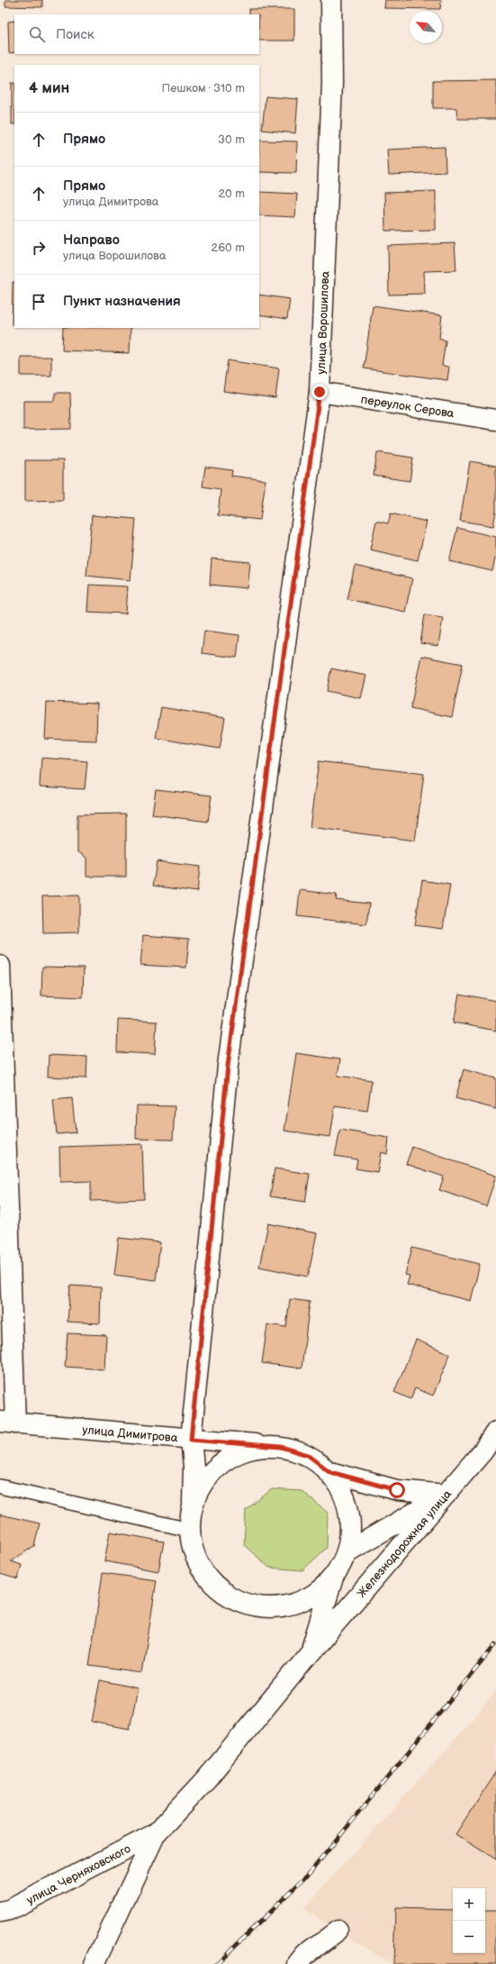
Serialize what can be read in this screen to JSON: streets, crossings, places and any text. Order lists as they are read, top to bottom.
{
  "streets": {
    "street": [
      "улица Ворошилова",
      "переулок Серова",
      "улица Димитрова",
      "Железнодорожная улица",
      "улица Черняховского"
    ]
  },
  "crossings": [
    ["улица Ворошилова", "переулок Серова"],
    ["улица Ворошилова", "улица Димитрова"],
    ["Железнодорожная улица", "улица Черняховского"]
  ],
  "north": "top left",
  "page": {
    "search": "Поиск",
    "heading": ["4 мин", "Пешком · 310 m"],
    "list": [
      ["Прямо", "30 m"],
      ["Прямо", "улица Димитрова", "20 m"],
      ["Направо", "улица Ворошилова", "260 m"],
      "Пункт назначения"
    ],
    "map_buttons": ["+", "−"]
  }
}
